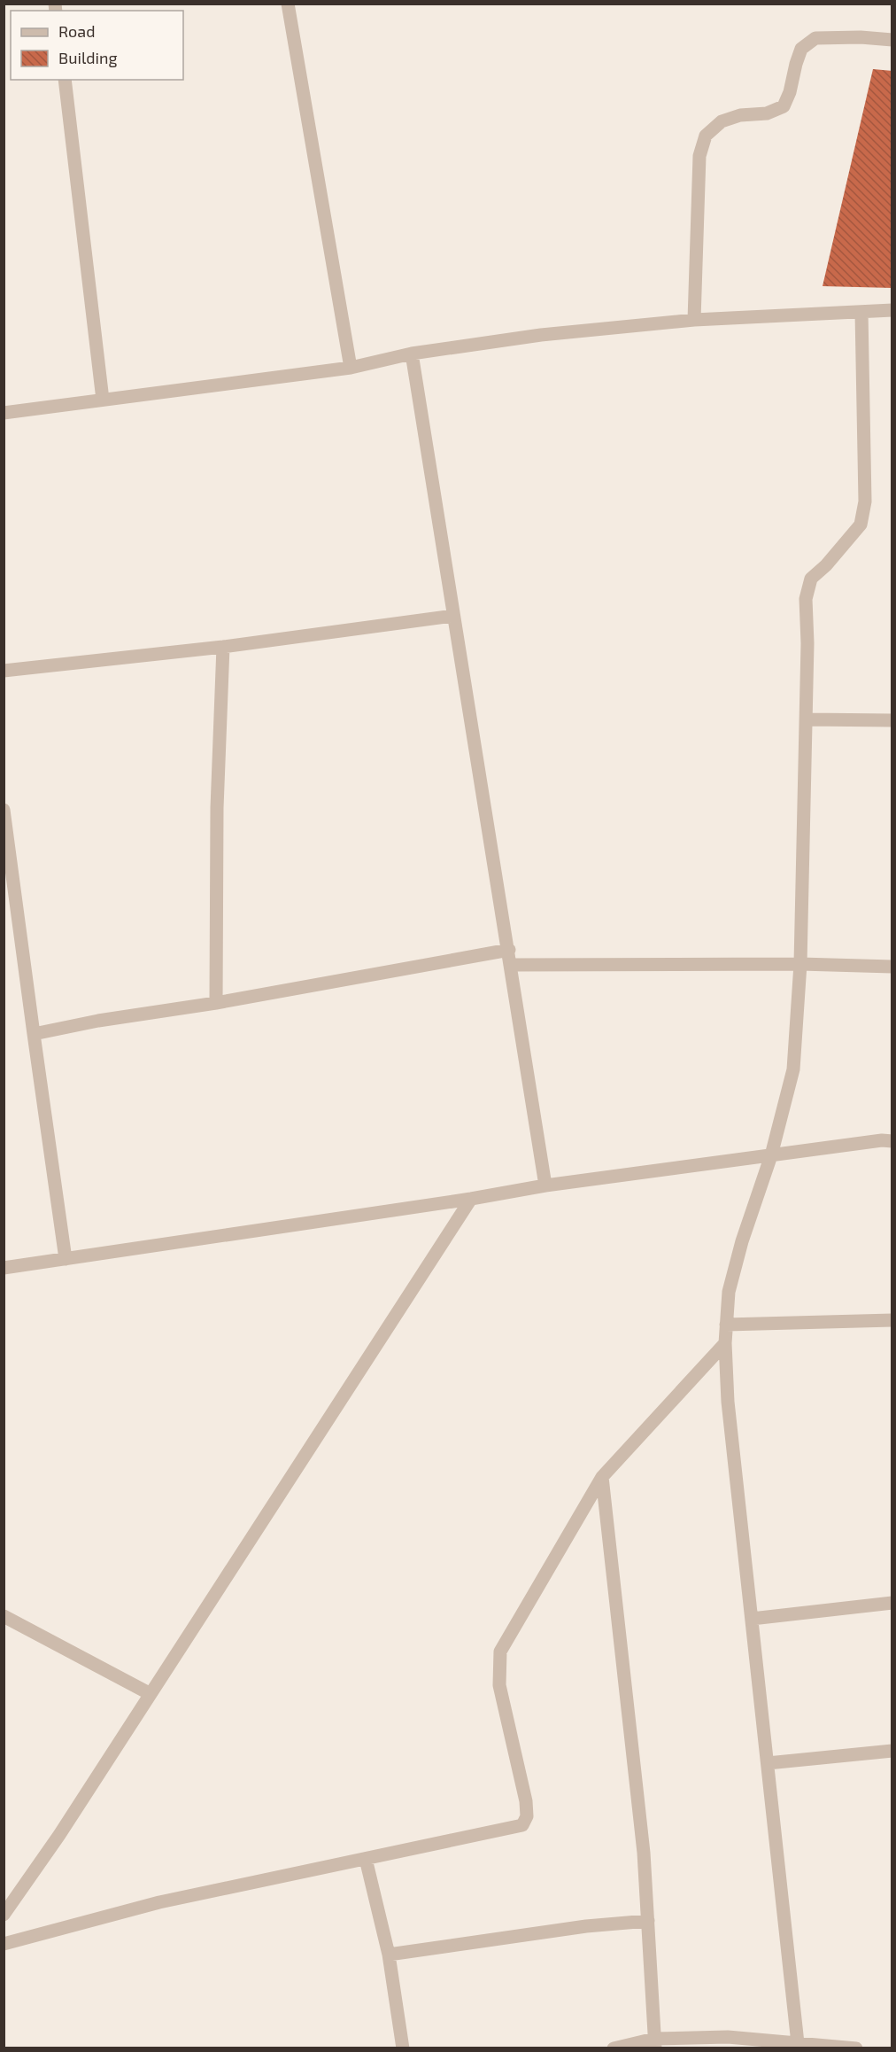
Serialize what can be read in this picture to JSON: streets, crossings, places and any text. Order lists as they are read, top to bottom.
{
  "legend": ["Road", "Building"]
}
